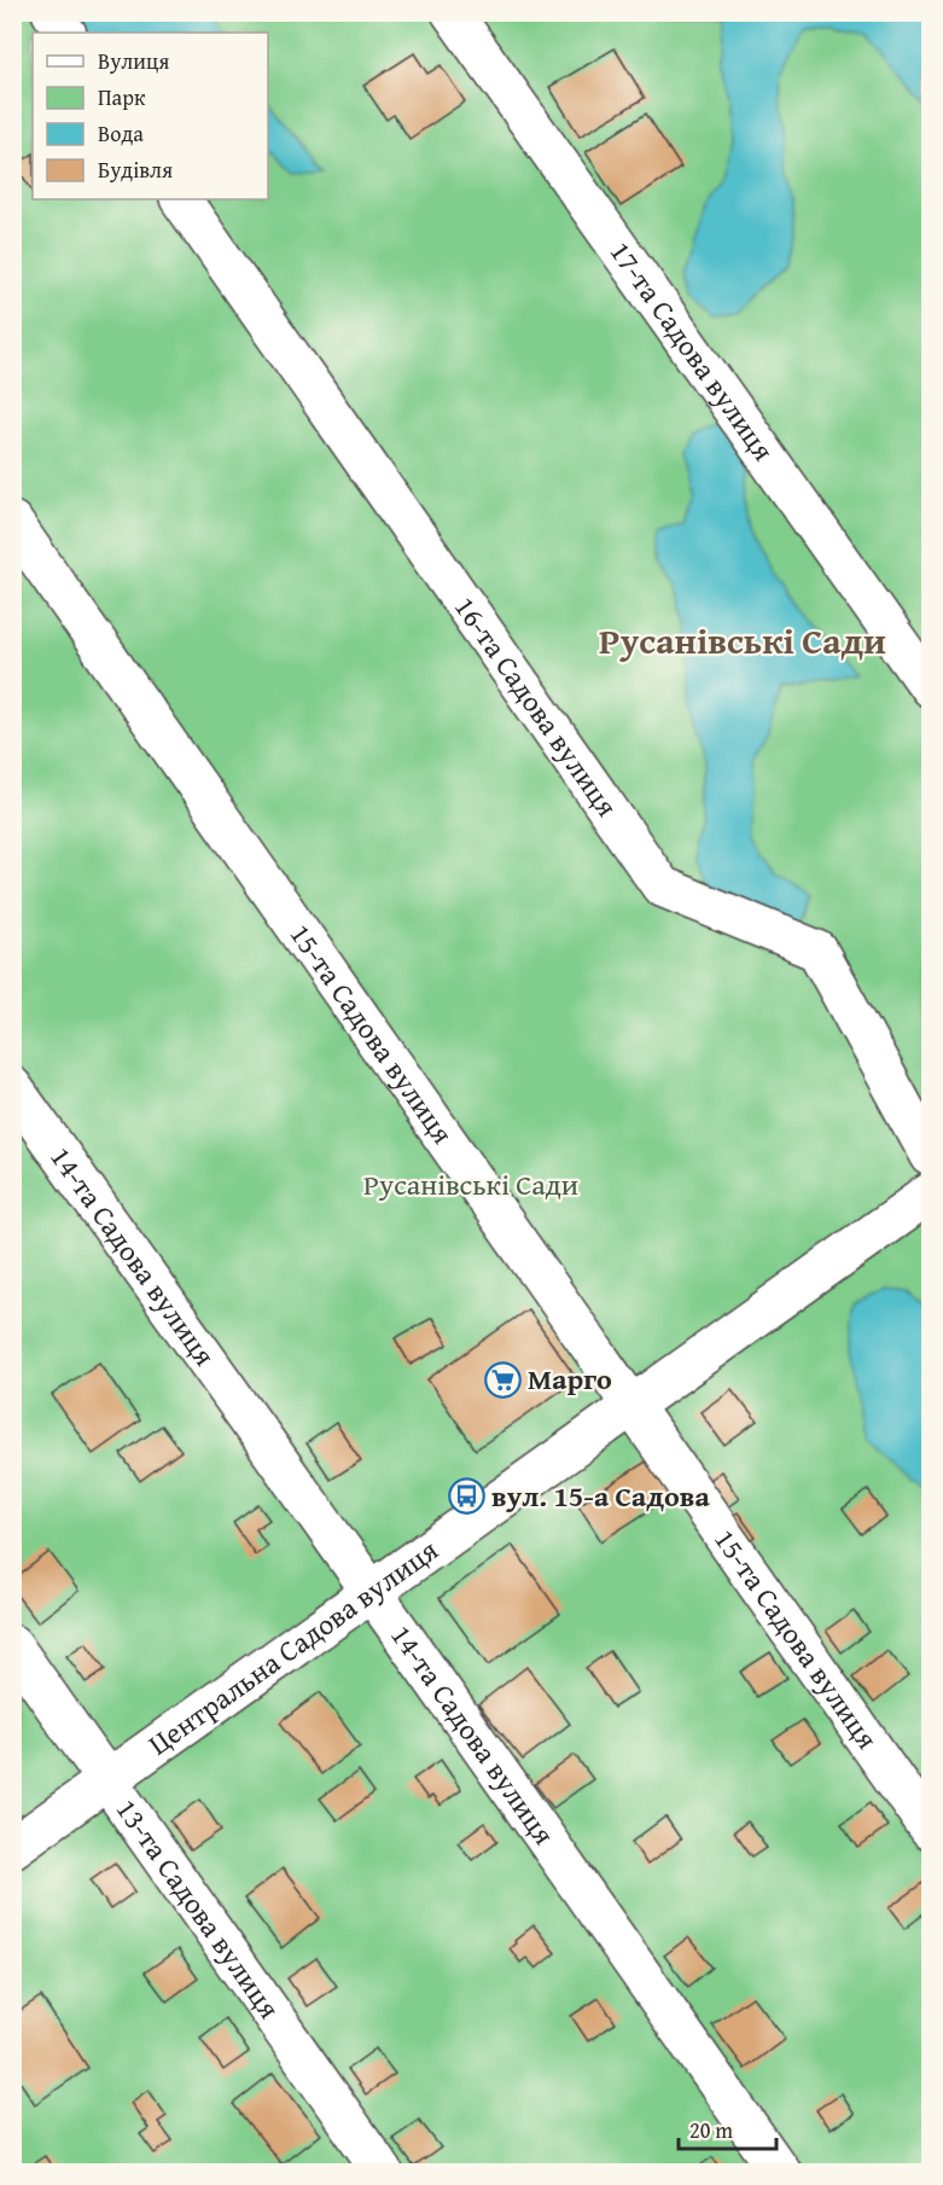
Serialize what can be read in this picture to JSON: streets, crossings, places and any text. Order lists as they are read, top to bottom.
{
  "streets": {
    "street": [
      "17-та Садова вулиця",
      "16-та Садова вулиця",
      "15-та Садова вулиця",
      "14-та Садова вулиця",
      "Центральна Садова вулиця",
      "13-та Садова вулиця"
    ]
  },
  "crossings": [
    ["15-та Садова вулиця", "Центральна Садова вулиця"],
    ["14-та Садова вулиця", "Центральна Садова вулиця"],
    ["Центральна Садова вулиця", "13-та Садова вулиця"]
  ],
  "districts": ["Русанівські Сади"],
  "parks": ["Русанівські Сади"],
  "places": {
    "supermarket": ["Марго"],
    "bus stop": ["вул. 15-а Садова"]
  },
  "legend": [
    "Вулиця",
    "Парк",
    "Вода",
    "Будівля"
  ],
  "scale_bar": "20 m"
}
